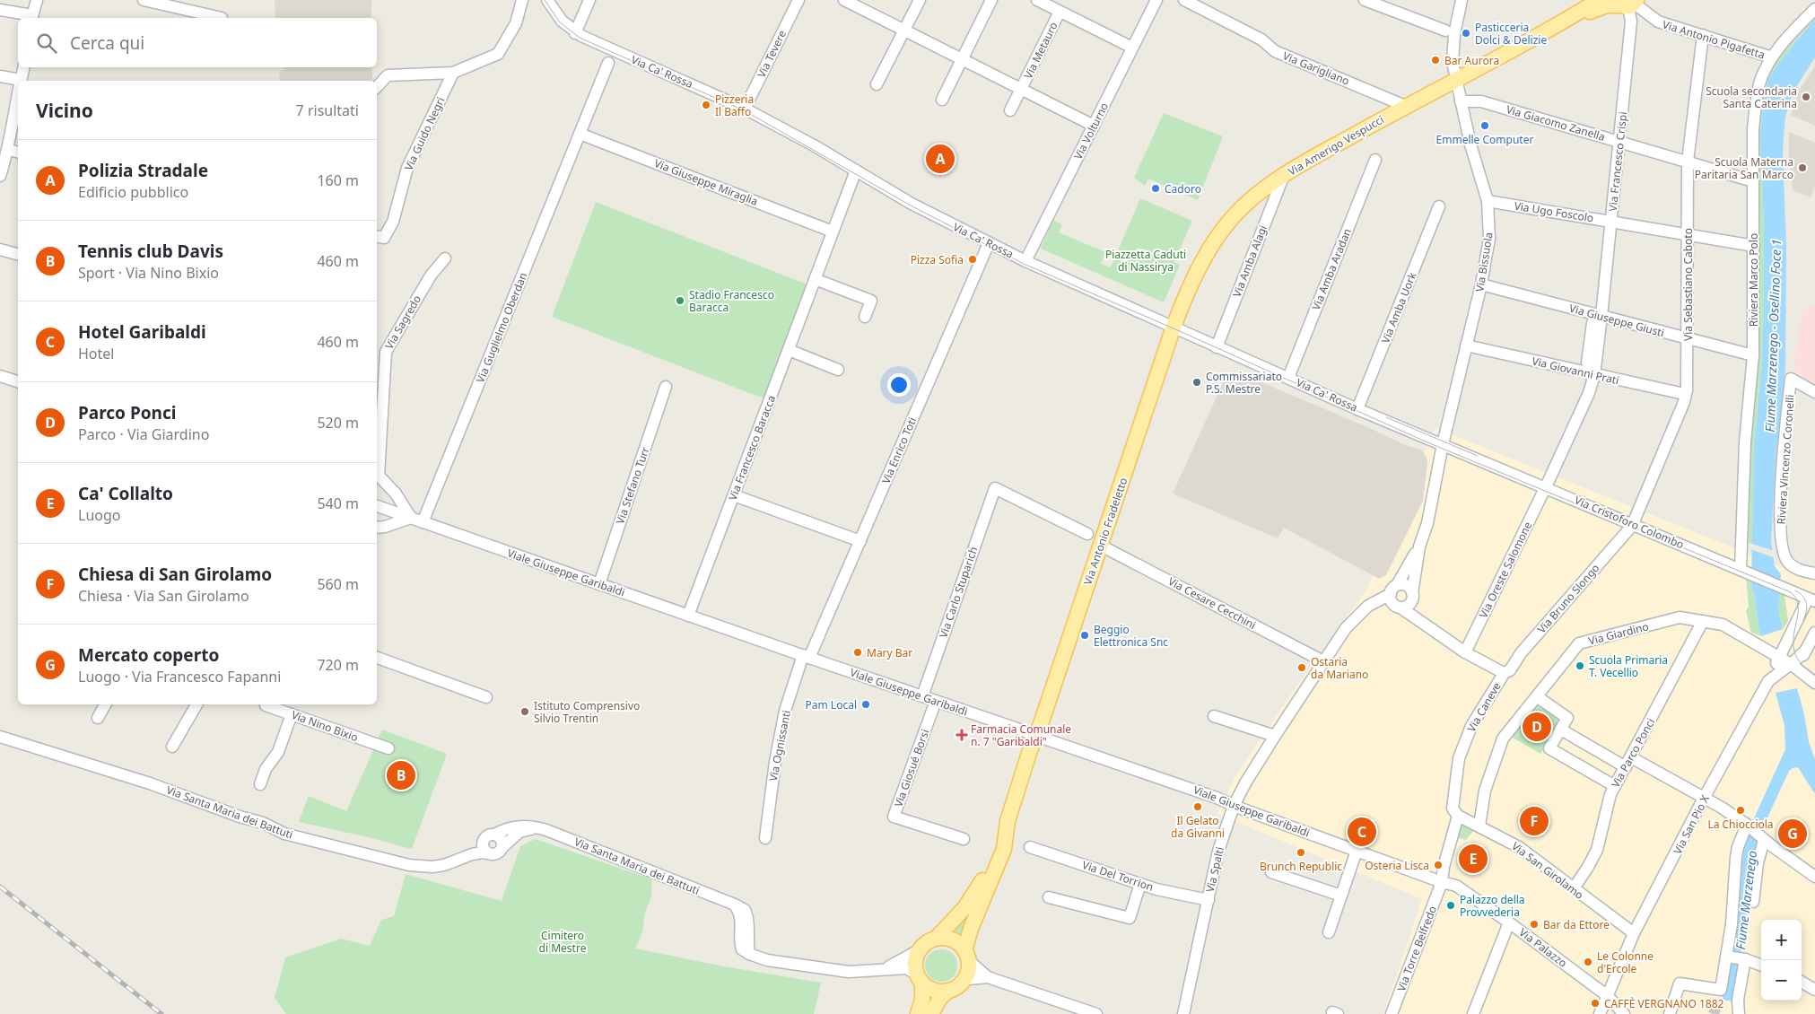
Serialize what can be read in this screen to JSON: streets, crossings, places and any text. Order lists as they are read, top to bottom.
{
  "streets": {
    "main road": ["Via Amerigo Vespucci", "Via Antonio Fradeletto"],
    "street": [
      "Via Antonio Pigafetta",
      "Via Metauro",
      "Via Tevere",
      "Via Garigliano",
      "Via Ca' Rossa",
      "Via Giacomo Zanella",
      "Via Volturno",
      "Via Guido Negri",
      "Via Francesco Crispi",
      "Via Giuseppe Miraglia",
      "Via Ugo Foscolo",
      "Via Amba Alagi",
      "Via Bissuola",
      "Via Amba Aradan",
      "Riviera Marco Polo",
      "Via Sebastiano Caboto",
      "Via Amba Uork",
      "Via Giuseppe Giusti",
      "Via Sagredo",
      "Via Guglielmo Oberdan",
      "Via Giovanni Prati",
      "Via Francesco Baracca",
      "Via Enrico Toti",
      "Riviera Vincenzo Coronelli",
      "Via Stefano Turr",
      "Via Cristoforo Colombo",
      "Via Oreste Salomone",
      "Viale Giuseppe Garibaldi",
      "Via Carlo Stuparich",
      "Via Bruno Slongo",
      "Via Cesare Cecchini",
      "Via Giardino",
      "Via Caneve",
      "Via Nino Bixio",
      "Via Ognissanti",
      "Via Parco Ponci",
      "Via Giosué Borsi",
      "Via Santa Maria dei Battuti",
      "Via San Pio X",
      "Via Spalti",
      "Via San Girolamo",
      "Via Del Torrion",
      "Via Palazzo",
      "Via Torre Belfredo"
    ]
  },
  "crossings": [
    ["Via Antonio Pigafetta", "Via Amerigo Vespucci"],
    ["Via Antonio Pigafetta", "Via Francesco Crispi"],
    ["Via Antonio Pigafetta", "Riviera Marco Polo"],
    ["Via Antonio Pigafetta", "Via Sebastiano Caboto"],
    ["Via Metauro", "Via Volturno"],
    ["Via Tevere", "Via Ca' Rossa"],
    ["Via Garigliano", "Via Amerigo Vespucci"],
    ["Via Ca' Rossa", "Via Volturno"],
    ["Via Ca' Rossa", "Via Amerigo Vespucci"],
    ["Via Ca' Rossa", "Via Amba Alagi"],
    ["Via Ca' Rossa", "Via Bissuola"],
    ["Via Ca' Rossa", "Via Amba Aradan"],
    ["Via Ca' Rossa", "Via Amba Uork"],
    ["Via Ca' Rossa", "Via Francesco Baracca"],
    ["Via Ca' Rossa", "Via Enrico Toti"],
    ["Via Ca' Rossa", "Via Cristoforo Colombo"],
    ["Via Ca' Rossa", "Via Antonio Fradeletto"],
    ["Via Ca' Rossa", "Via Caneve"],
    ["Via Giacomo Zanella", "Via Francesco Crispi"],
    ["Via Giacomo Zanella", "Via Bissuola"],
    ["Via Giacomo Zanella", "Riviera Marco Polo"],
    ["Via Giacomo Zanella", "Via Sebastiano Caboto"],
    ["Via Amerigo Vespucci", "Via Francesco Crispi"],
    ["Via Amerigo Vespucci", "Via Amba Alagi"],
    ["Via Amerigo Vespucci", "Via Bissuola"],
    ["Via Amerigo Vespucci", "Via Antonio Fradeletto"],
    ["Via Francesco Crispi", "Via Ugo Foscolo"],
    ["Via Francesco Crispi", "Via Giuseppe Giusti"],
    ["Via Francesco Crispi", "Via Giovanni Prati"],
    ["Via Giuseppe Miraglia", "Via Guglielmo Oberdan"],
    ["Via Giuseppe Miraglia", "Via Francesco Baracca"],
    ["Via Ugo Foscolo", "Via Bissuola"],
    ["Via Ugo Foscolo", "Riviera Marco Polo"],
    ["Via Ugo Foscolo", "Via Sebastiano Caboto"],
    ["Via Bissuola", "Via Giuseppe Giusti"],
    ["Via Bissuola", "Via Giovanni Prati"],
    ["Via Bissuola", "Via Cristoforo Colombo"],
    ["Via Bissuola", "Via Caneve"],
    ["Riviera Marco Polo", "Via Giuseppe Giusti"],
    ["Riviera Marco Polo", "Via Cristoforo Colombo"],
    ["Via Sebastiano Caboto", "Via Giuseppe Giusti"],
    ["Via Sebastiano Caboto", "Via Giovanni Prati"],
    ["Via Sebastiano Caboto", "Via Cristoforo Colombo"],
    ["Via Sebastiano Caboto", "Via Bruno Slongo"],
    ["Via Guglielmo Oberdan", "Viale Giuseppe Garibaldi"],
    ["Via Francesco Baracca", "Viale Giuseppe Garibaldi"],
    ["Via Enrico Toti", "Viale Giuseppe Garibaldi"],
    ["Via Enrico Toti", "Via Ognissanti"],
    ["Via Stefano Turr", "Viale Giuseppe Garibaldi"],
    ["Via Cristoforo Colombo", "Via Oreste Salomone"],
    ["Via Cristoforo Colombo", "Via Bruno Slongo"],
    ["Via Cristoforo Colombo", "Via Caneve"],
    ["Via Antonio Fradeletto", "Viale Giuseppe Garibaldi"],
    ["Via Antonio Fradeletto", "Via Cesare Cecchini"],
    ["Via Oreste Salomone", "Via Caneve"],
    ["Viale Giuseppe Garibaldi", "Via Carlo Stuparich"],
    ["Viale Giuseppe Garibaldi", "Via Ognissanti"],
    ["Viale Giuseppe Garibaldi", "Via Giosué Borsi"],
    ["Viale Giuseppe Garibaldi", "Via Spalti"],
    ["Viale Giuseppe Garibaldi", "Via Palazzo"],
    ["Viale Giuseppe Garibaldi", "Via Torre Belfredo"],
    ["Via Bruno Slongo", "Via Caneve"],
    ["Via Cesare Cecchini", "Via Spalti"],
    ["Via Giardino", "Via Parco Ponci"],
    ["Via Giardino", "Via San Pio X"],
    ["Via Giardino", "Via San Girolamo"],
    ["Via Caneve", "Via Spalti"],
    ["Via Caneve", "Via San Girolamo"],
    ["Via Parco Ponci", "Via San Girolamo"],
    ["Via San Pio X", "Via San Girolamo"],
    ["Via San Pio X", "Via Palazzo"],
    ["Via Spalti", "Via Del Torrion"],
    ["Via Palazzo", "Via Torre Belfredo"]
  ],
  "water": ["Fiume Marzenego - Osellino Foce 1", "Fiume Marzenego"],
  "parks": ["Piazzetta Caduti di Nassirya", "Cimitero di Mestre"],
  "places": {
    "other": [
      "Pasticceria Dolci & Delizie",
      "Bar Aurora",
      "Scuola secondaria Santa Caterina",
      "Pizzeria Il Baffo",
      "Emmelle Computer",
      "Scuola Materna Paritaria San Marco",
      "Cadoro",
      "Pizza Sofia",
      "Stadio Francesco Baracca",
      "Commissariato P.S. Mestre",
      "Beggio Elettronica Snc",
      "Mary Bar",
      "Scuola Primaria T. Vecellio",
      "Ostaria da Mariano",
      "Pam Local",
      "Istituto Comprensivo Silvio Trentin",
      "Il Gelato da Givanni",
      "La Chiocciola",
      "Brunch Republic",
      "Osteria Lisca",
      "Palazzo della Provvederia",
      "Bar da Ettore",
      "Le Colonne d'Ercole",
      "CAFFÈ VERGNANO 1882"
    ],
    "health": ["Farmacia Comunale n. 7 \"Garibaldi\""]
  },
  "page": {
    "search": "Cerca qui",
    "heading": ["Vicino", "7 risultati"],
    "list": [
      {
        "mark": "A",
        "name": "Polizia Stradale",
        "note": "Edificio pubblico",
        "value": "160 m"
      },
      {
        "mark": "B",
        "name": "Tennis club Davis",
        "note": "Sport · Via Nino Bixio",
        "value": "460 m"
      },
      {
        "mark": "C",
        "name": "Hotel Garibaldi",
        "note": "Hotel",
        "value": "460 m"
      },
      {
        "mark": "D",
        "name": "Parco Ponci",
        "note": "Parco · Via Giardino",
        "value": "520 m"
      },
      {
        "mark": "E",
        "name": "Ca' Collalto",
        "note": "Luogo",
        "value": "540 m"
      },
      {
        "mark": "F",
        "name": "Chiesa di San Girolamo",
        "note": "Chiesa · Via San Girolamo",
        "value": "560 m"
      },
      {
        "mark": "G",
        "name": "Mercato coperto",
        "note": "Luogo · Via Francesco Fapanni",
        "value": "720 m"
      }
    ],
    "pins": [
      "A",
      "D",
      "B",
      "F",
      "C",
      "G",
      "E"
    ],
    "map_buttons": ["+", "−"]
  }
}
